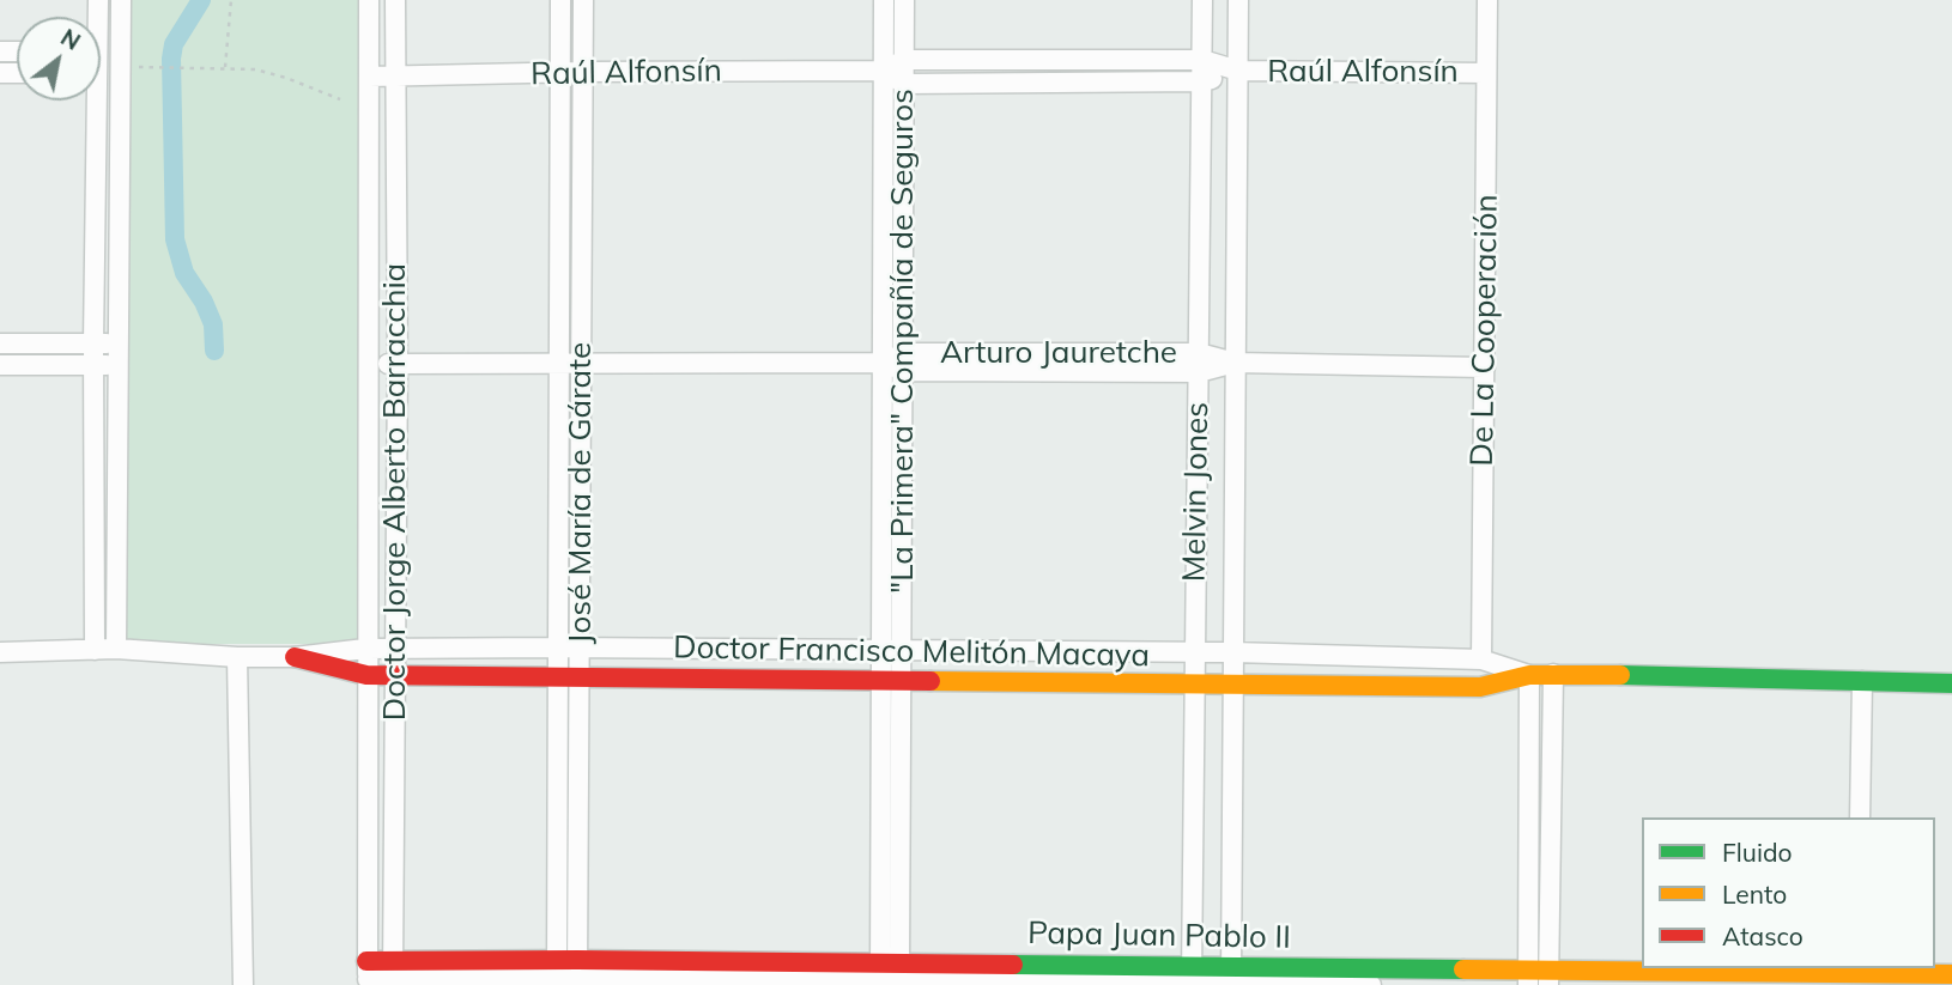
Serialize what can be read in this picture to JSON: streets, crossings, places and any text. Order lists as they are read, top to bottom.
{
  "streets": {
    "street": [
      "Raúl Alfonsín",
      "De La Cooperación",
      "\"La Primera\" Compañía de Seguros",
      "Arturo Jauretche",
      "Doctor Jorge Alberto Barracchia",
      "Melvin Jones",
      "José María de Gárate",
      "Doctor Francisco Melitón Macaya",
      "Papa Juan Pablo II"
    ]
  },
  "crossings": [
    ["Raúl Alfonsín", "De La Cooperación"],
    ["Raúl Alfonsín", "\"La Primera\" Compañía de Seguros"],
    ["Raúl Alfonsín", "Doctor Jorge Alberto Barracchia"],
    ["Raúl Alfonsín", "Melvin Jones"],
    ["Raúl Alfonsín", "José María de Gárate"],
    ["De La Cooperación", "Arturo Jauretche"],
    ["De La Cooperación", "Doctor Francisco Melitón Macaya"],
    ["\"La Primera\" Compañía de Seguros", "Arturo Jauretche"],
    ["\"La Primera\" Compañía de Seguros", "Doctor Francisco Melitón Macaya"],
    ["\"La Primera\" Compañía de Seguros", "Papa Juan Pablo II"],
    ["Arturo Jauretche", "Doctor Jorge Alberto Barracchia"],
    ["Arturo Jauretche", "Melvin Jones"],
    ["Arturo Jauretche", "José María de Gárate"],
    ["Doctor Jorge Alberto Barracchia", "Doctor Francisco Melitón Macaya"],
    ["Doctor Jorge Alberto Barracchia", "Papa Juan Pablo II"],
    ["Melvin Jones", "Doctor Francisco Melitón Macaya"],
    ["Melvin Jones", "Papa Juan Pablo II"],
    ["José María de Gárate", "Doctor Francisco Melitón Macaya"],
    ["José María de Gárate", "Papa Juan Pablo II"]
  ],
  "legend": ["Fluido", "Lento", "Atasco"],
  "north": "top right"
}
